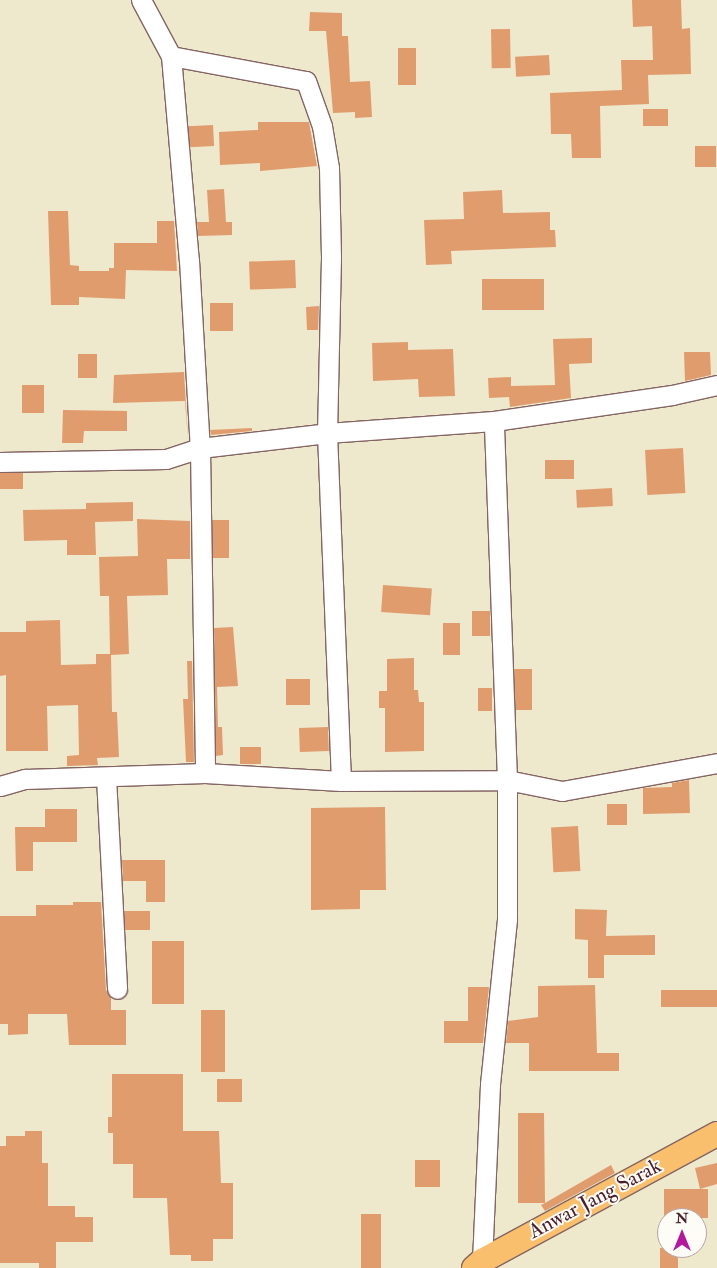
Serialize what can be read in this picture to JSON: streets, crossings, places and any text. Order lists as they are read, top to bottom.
{
  "streets": {
    "main road": ["Anwar Jang Sarak"]
  },
  "north": "top"
}
